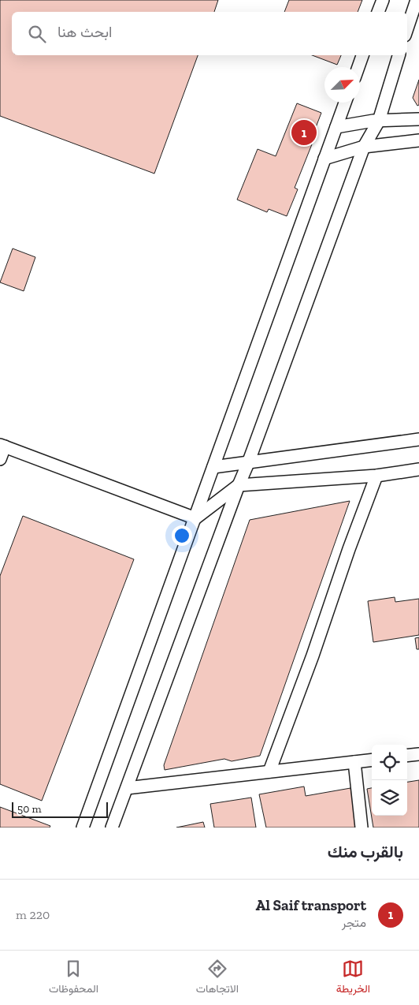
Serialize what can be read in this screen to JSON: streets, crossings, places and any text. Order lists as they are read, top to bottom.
{
  "scale_bar": "50 m",
  "north": "top right",
  "page": {
    "search": "ابحث هنا",
    "pins": "1",
    "scale": "50 m",
    "heading": "بالقرب منك",
    "list": [
      {
        "mark": "1",
        "name": "Al Saif transport",
        "note": "متجر",
        "value": "220 m"
      }
    ],
    "nav": ["الخريطة", "الاتجاهات", "المحفوظات"]
  }
}
